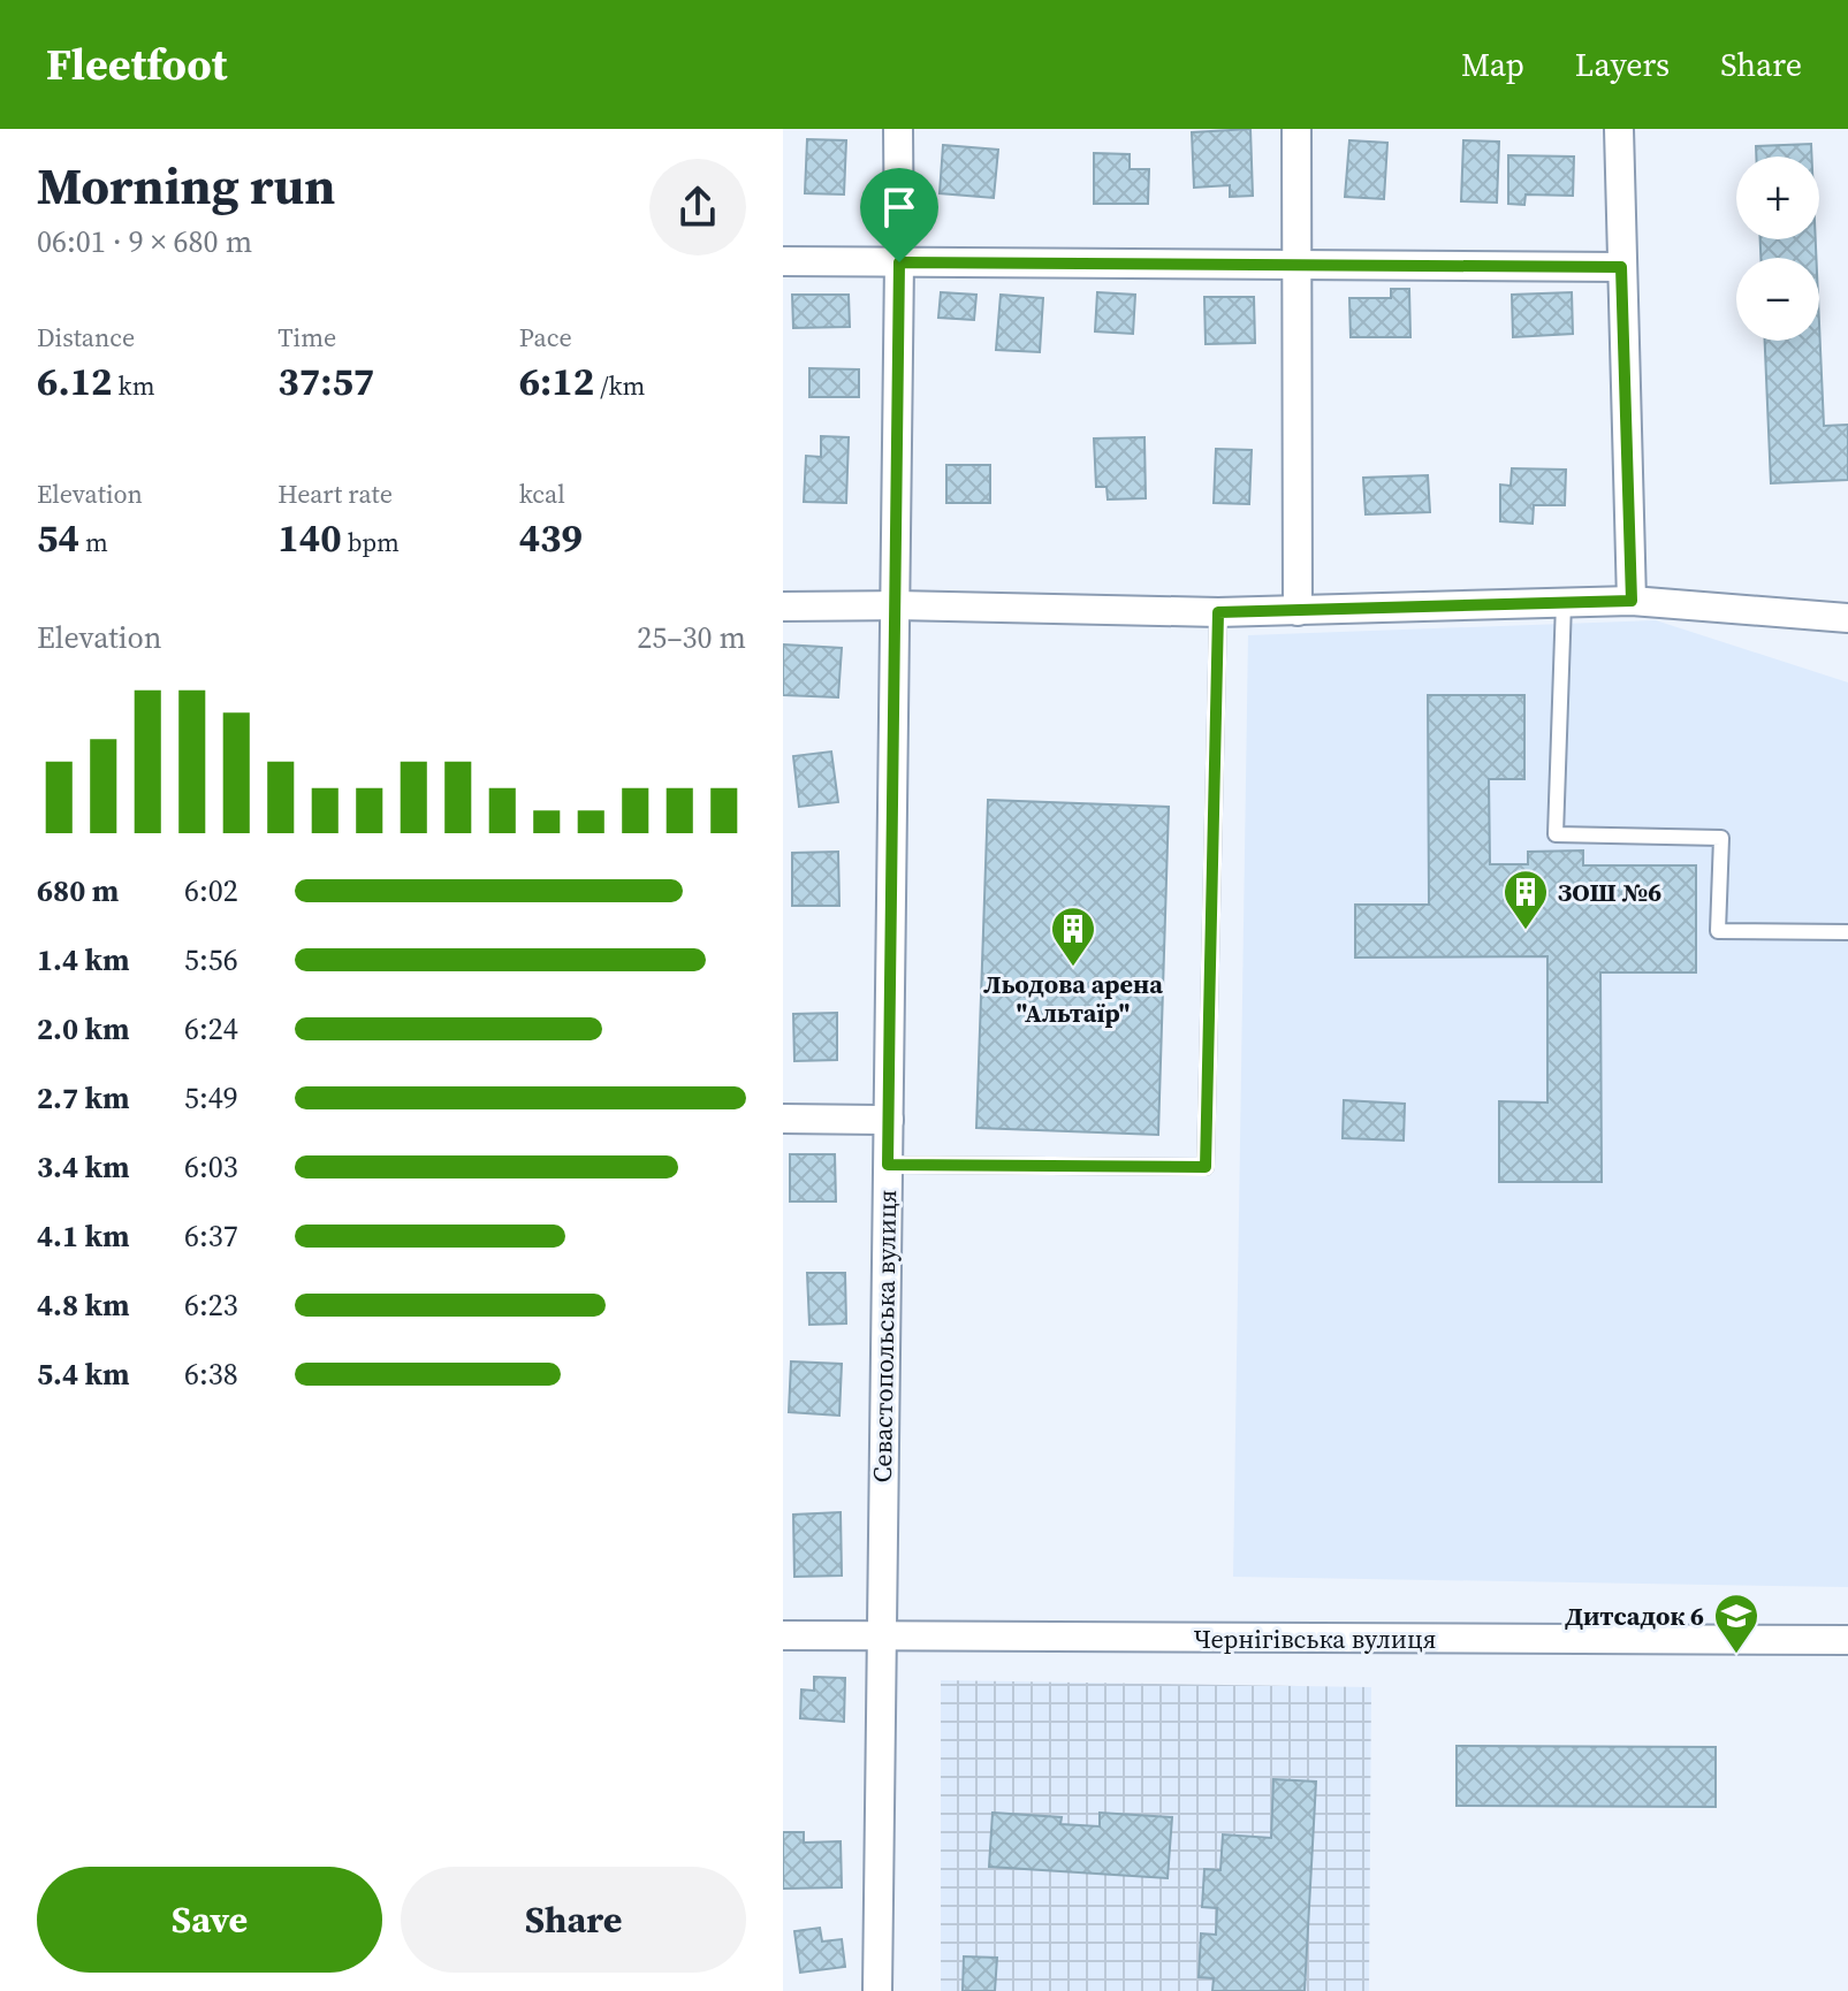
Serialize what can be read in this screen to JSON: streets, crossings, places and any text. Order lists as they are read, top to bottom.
{
  "streets": {
    "street": ["Севастопольська вулиця", "Чернігівська вулиця"]
  },
  "crossings": [
    ["Севастопольська вулиця", "Чернігівська вулиця"]
  ],
  "places": {
    "building": ["ЗОШ №6", "Льодова арена \"Альтаїр\""],
    "school or university": ["Дитсадок 6"]
  },
  "page": {
    "header": "Fleetfoot",
    "nav": ["Map", "Layers", "Share"],
    "heading": ["Morning run", "06:01 · 9 × 680 m"],
    "map_buttons": ["+", "−"],
    "stats": [
      ["Distance", "6.12 km"],
      ["Time", "37:57"],
      ["Pace", "6:12 /km"],
      ["Elevation", "54 m"],
      ["Heart rate", "140 bpm"],
      ["kcal", "439"]
    ],
    "chart": ["Elevation", "25–30 m"],
    "list": [
      {
        "name": "680 m",
        "note": "6:02"
      },
      {
        "name": "1.4 km",
        "note": "5:56"
      },
      {
        "name": "2.0 km",
        "note": "6:24"
      },
      {
        "name": "2.7 km",
        "note": "5:49"
      },
      {
        "name": "3.4 km",
        "note": "6:03"
      },
      {
        "name": "4.1 km",
        "note": "6:37"
      },
      {
        "name": "4.8 km",
        "note": "6:23"
      },
      {
        "name": "5.4 km",
        "note": "6:38"
      }
    ],
    "buttons": ["Save", "Share"]
  }
}
